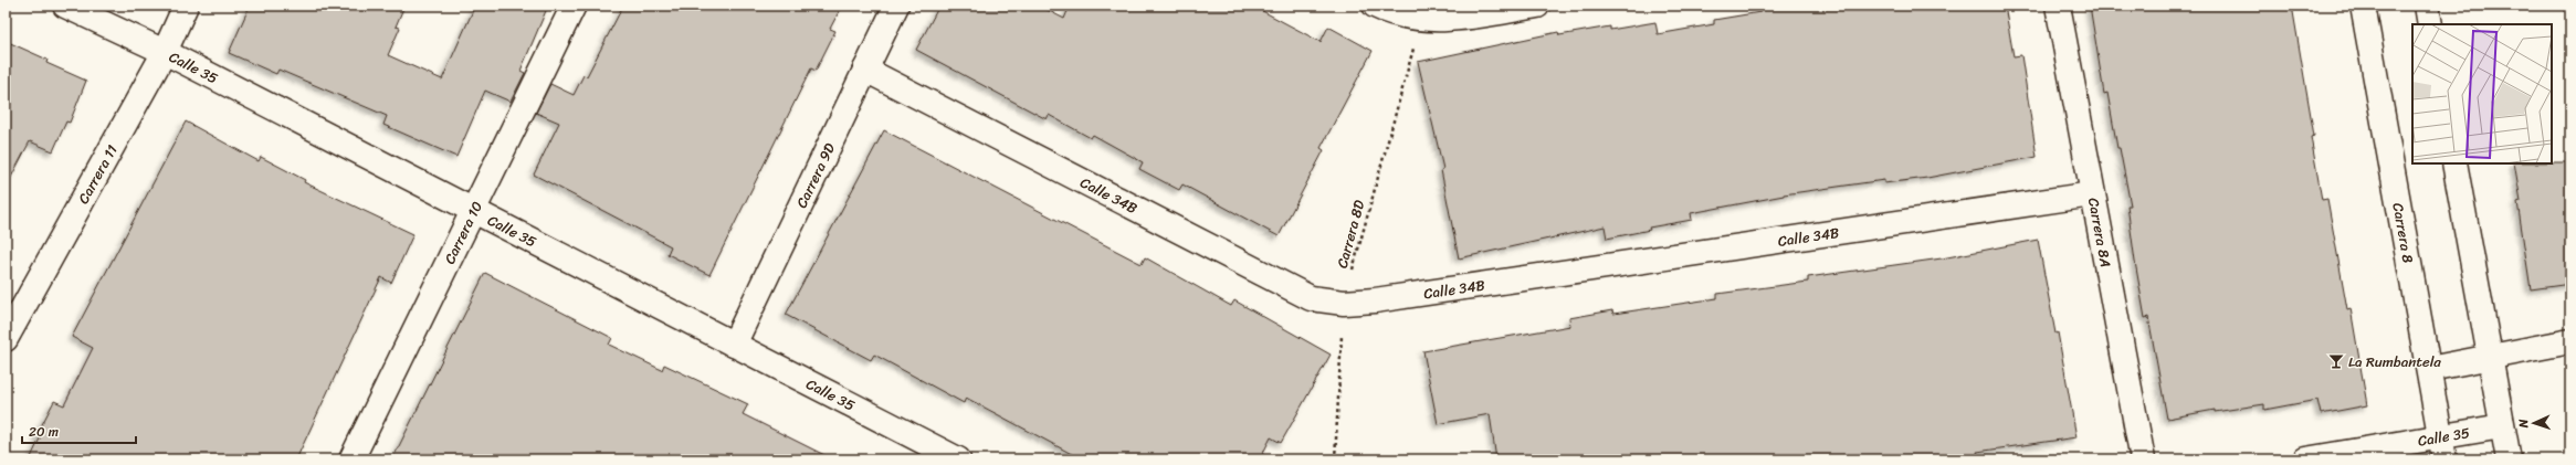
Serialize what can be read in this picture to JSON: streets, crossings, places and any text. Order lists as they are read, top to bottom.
{
  "streets": {
    "street": [
      "Calle 35",
      "Carrera 11",
      "Carrera 9D",
      "Calle 34B",
      "Carrera 8",
      "Carrera 10",
      "Carrera 8A"
    ],
    "path": ["Carrera 8D"]
  },
  "crossings": [
    ["Calle 35", "Carrera 11"],
    ["Calle 35", "Carrera 9D"],
    ["Calle 35", "Carrera 8"],
    ["Calle 35", "Carrera 10"],
    ["Carrera 9D", "Calle 34B"],
    ["Calle 34B", "Carrera 8A"],
    ["Calle 34B", "Carrera 8D"]
  ],
  "places": {
    "bar": ["La Rumbantela"]
  },
  "scale_bar": "20 m",
  "north": "left"
}
